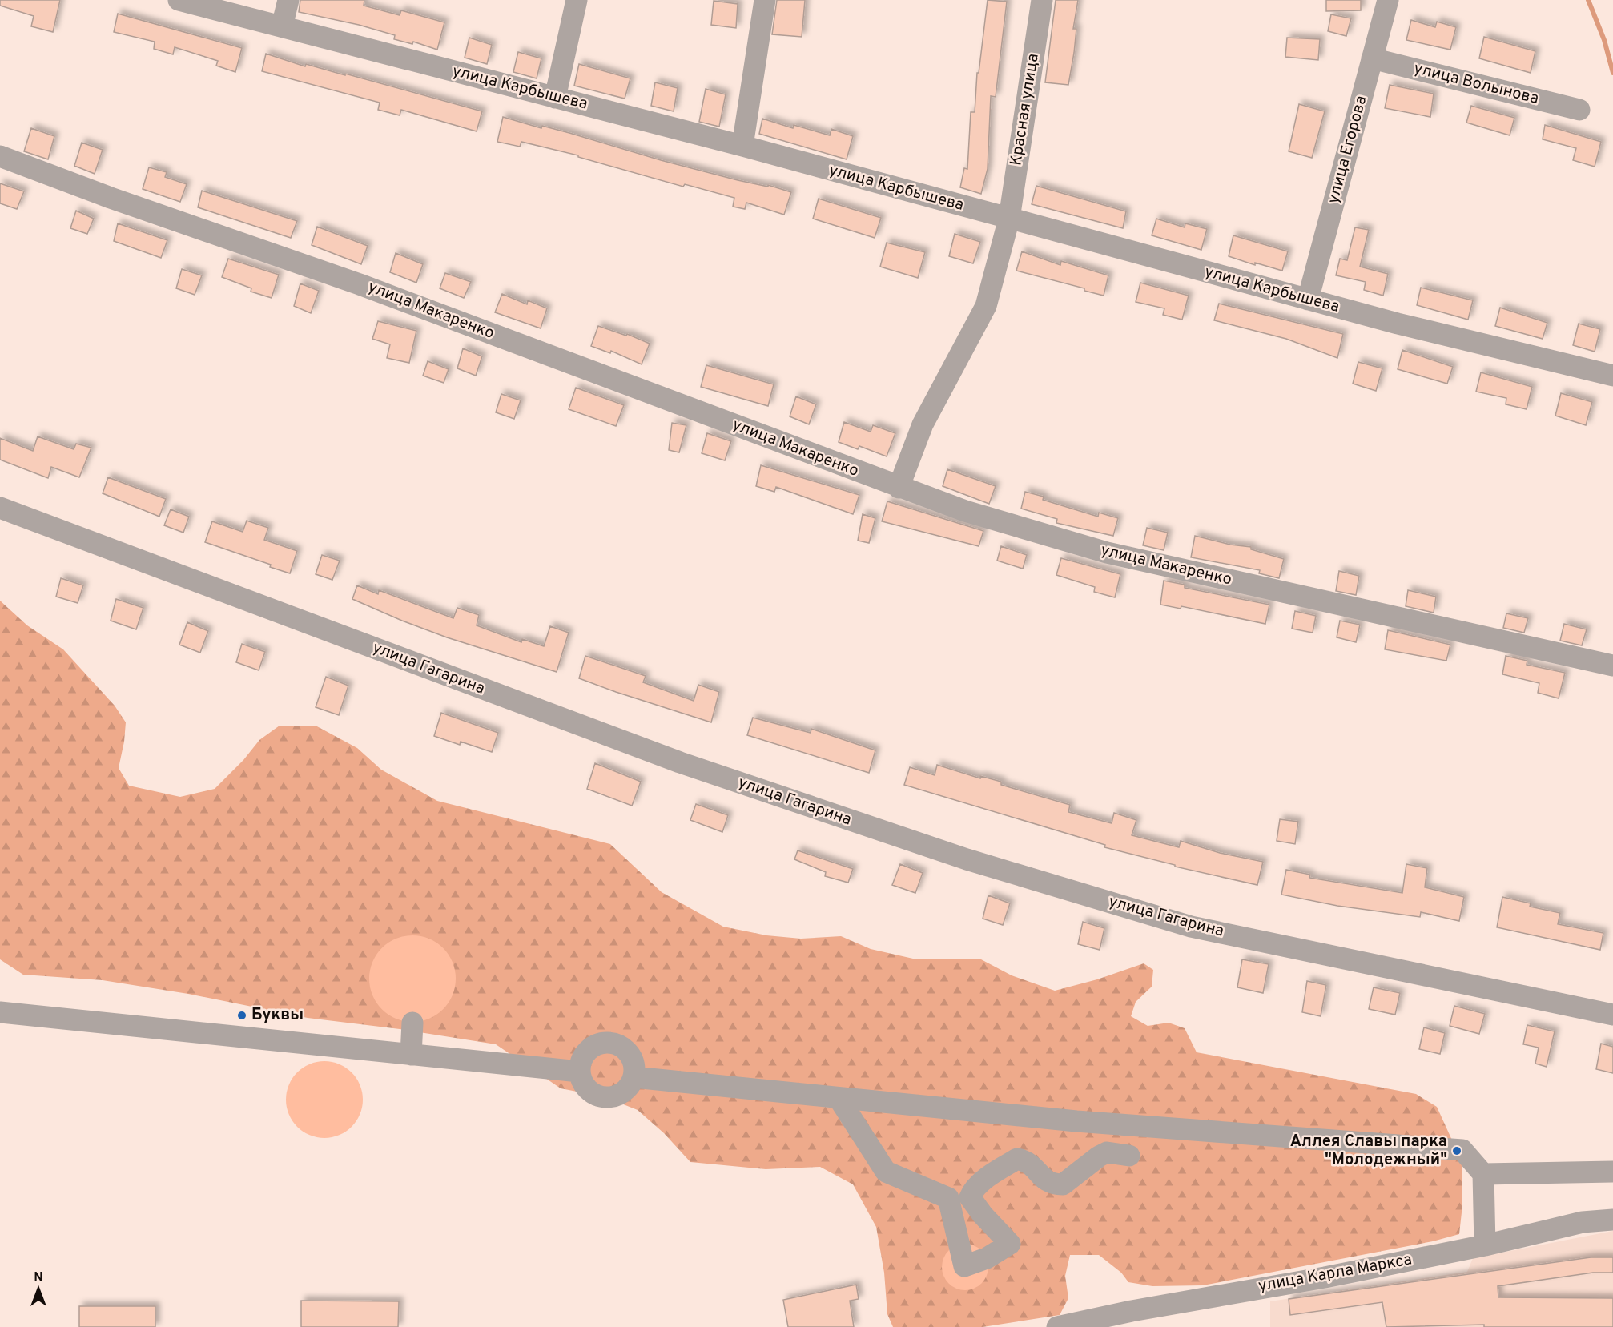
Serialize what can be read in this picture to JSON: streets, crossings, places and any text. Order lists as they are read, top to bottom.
{
  "streets": {
    "street": [
      "улица Волынова",
      "улица Карбышева",
      "Красная улица",
      "улица Егорова",
      "улица Макаренко",
      "улица Гагарина",
      "улица Карла Маркса"
    ]
  },
  "crossings": [
    ["улица Волынова", "улица Егорова"],
    ["улица Карбышева", "Красная улица"],
    ["улица Карбышева", "улица Егорова"],
    ["Красная улица", "улица Макаренко"]
  ],
  "places": ["Буквы", "Аллея Славы парка \"Молодежный\""],
  "north": "top"
}
